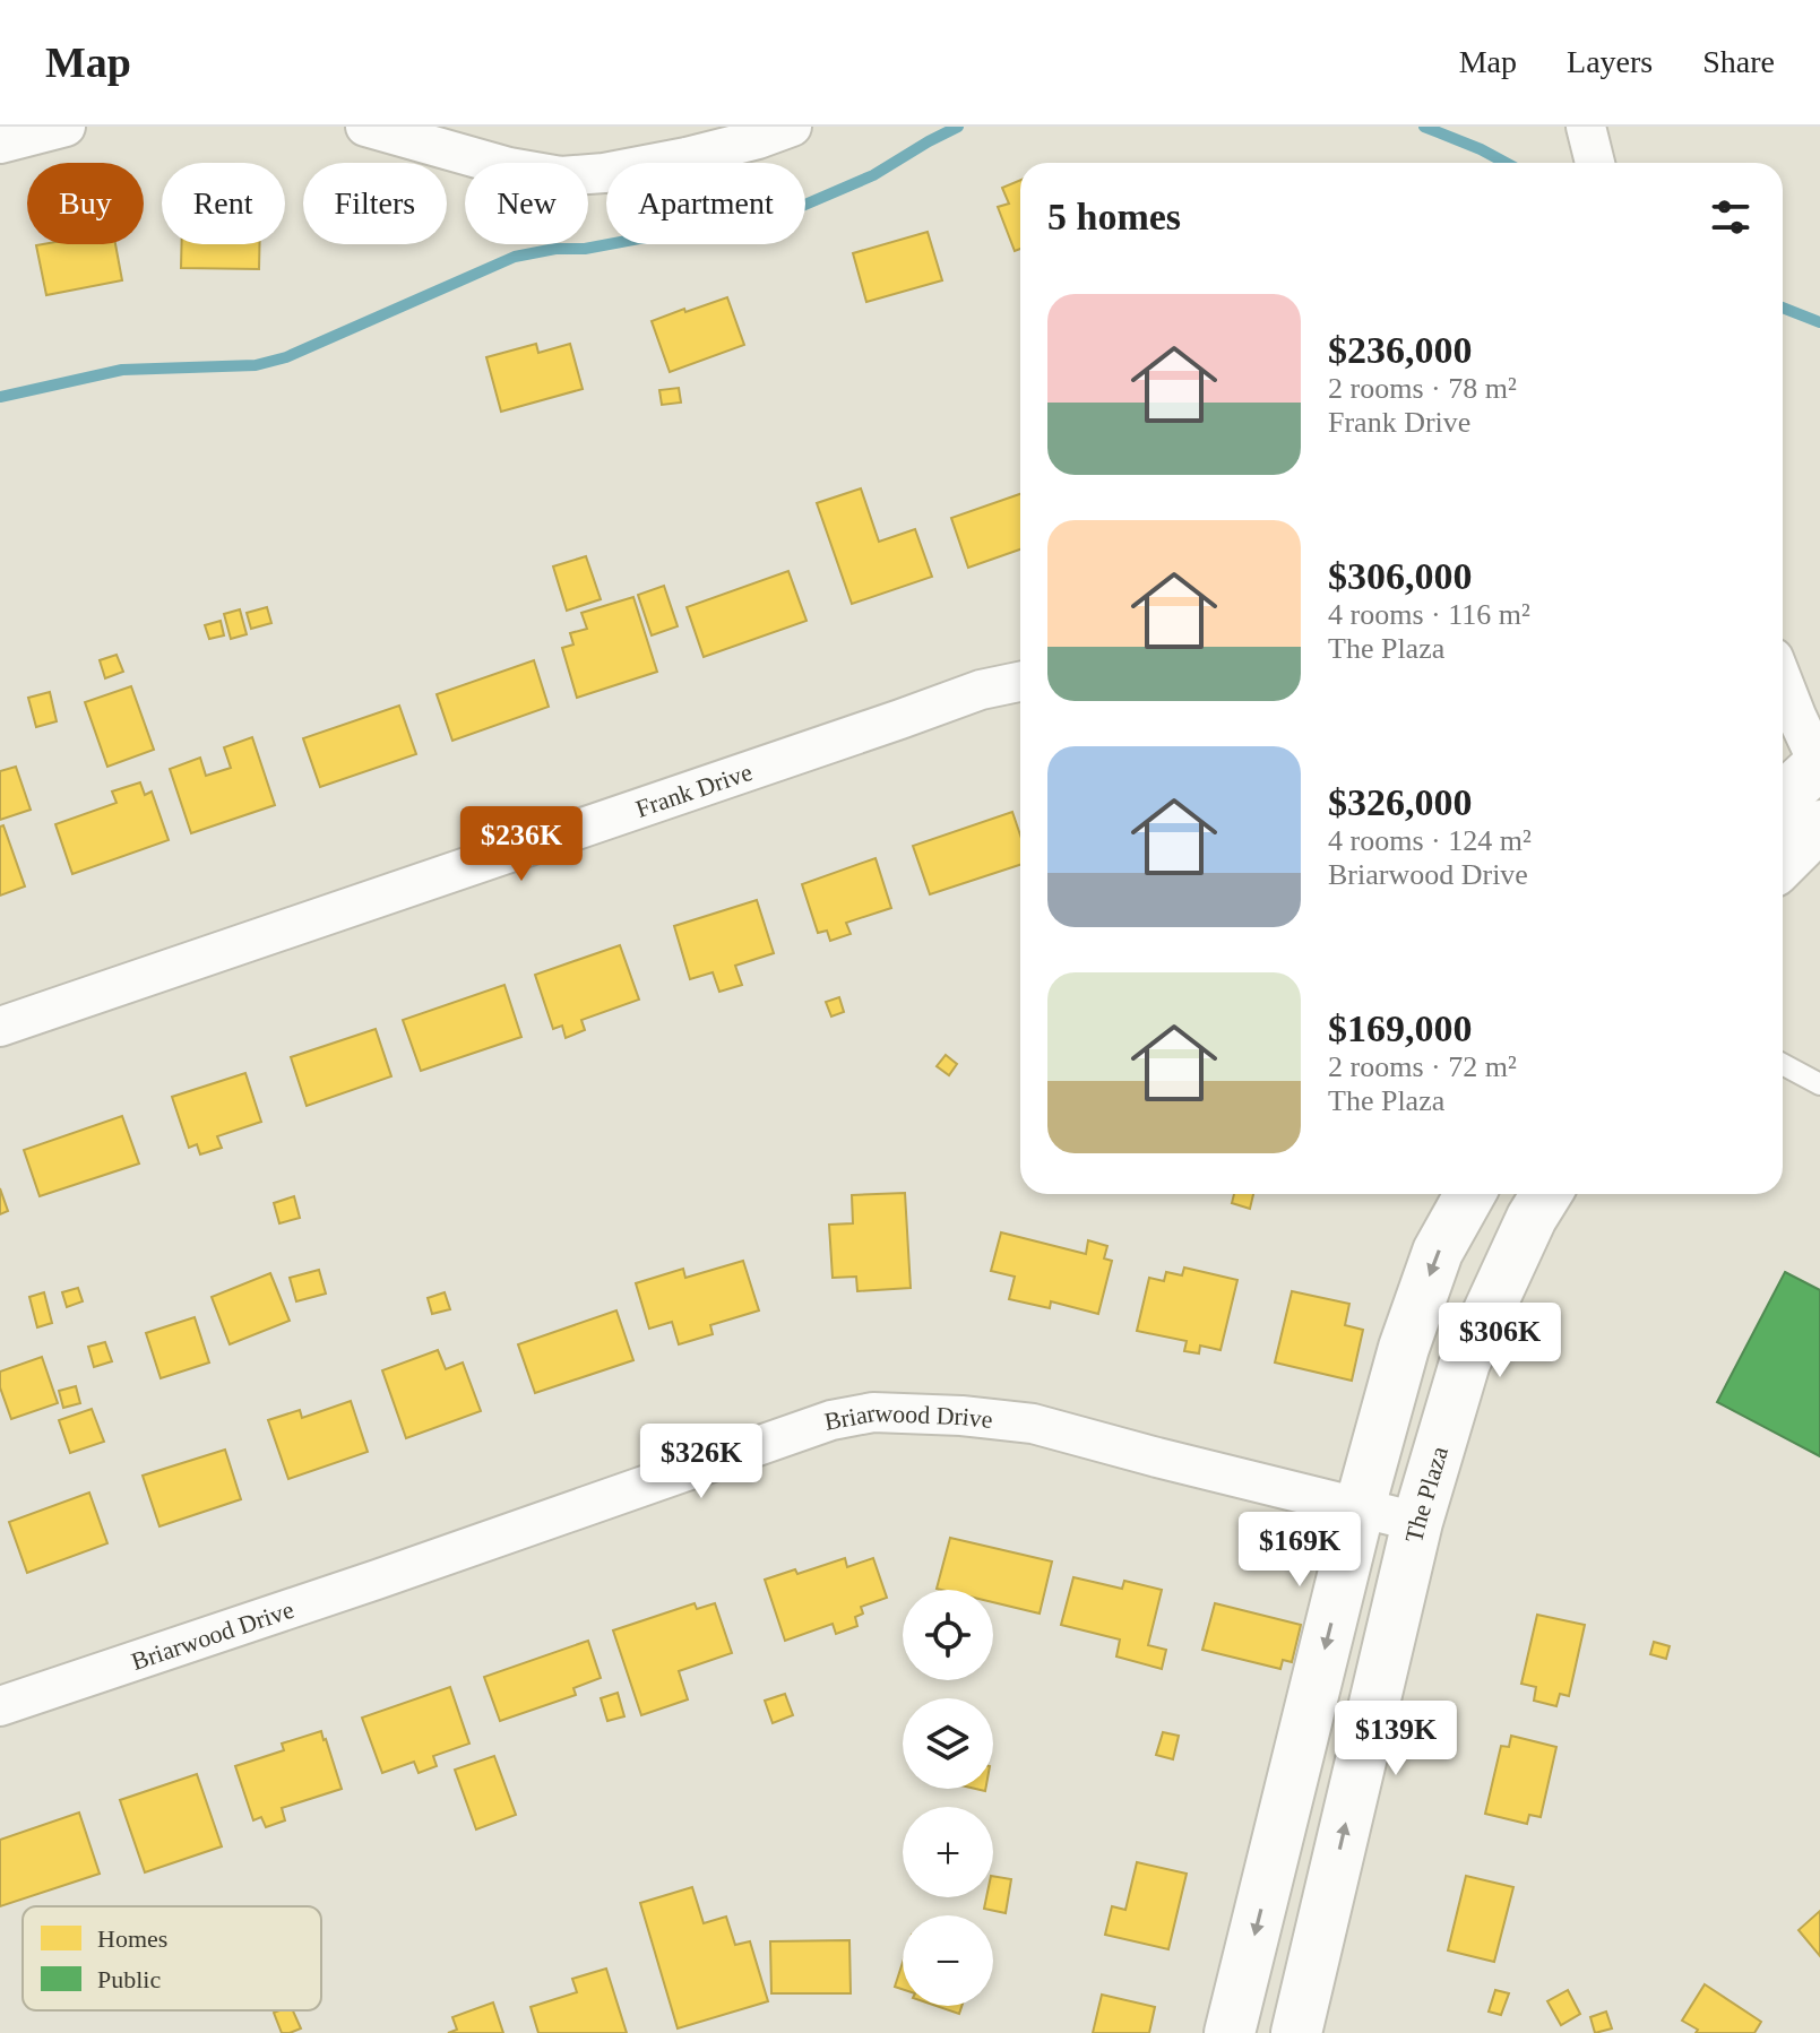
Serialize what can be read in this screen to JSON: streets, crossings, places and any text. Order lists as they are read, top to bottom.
{
  "streets": {
    "main road": ["The Plaza"],
    "street": ["Frank Drive", "Briarwood Drive"]
  },
  "crossings": [
    ["Briarwood Drive", "The Plaza"]
  ],
  "legend": ["Homes", "Public"],
  "page": {
    "header": "Map",
    "nav": ["Map", "Layers", "Share"],
    "chip": [
      "Buy",
      "Rent",
      "Filters",
      "New",
      "Apartment"
    ],
    "heading": "5 homes",
    "list": [
      {
        "name": "$236,000",
        "note": "2 rooms · 78 m² · Frank Drive"
      },
      {
        "name": "$306,000",
        "note": "4 rooms · 116 m² · The Plaza"
      },
      {
        "name": "$326,000",
        "note": "4 rooms · 124 m² · Briarwood Drive"
      },
      {
        "name": "$169,000",
        "note": "2 rooms · 72 m² · The Plaza"
      }
    ],
    "price": [
      "$236K",
      "$306K",
      "$326K",
      "$169K",
      "$139K"
    ],
    "map_buttons": ["+", "−"]
  }
}
